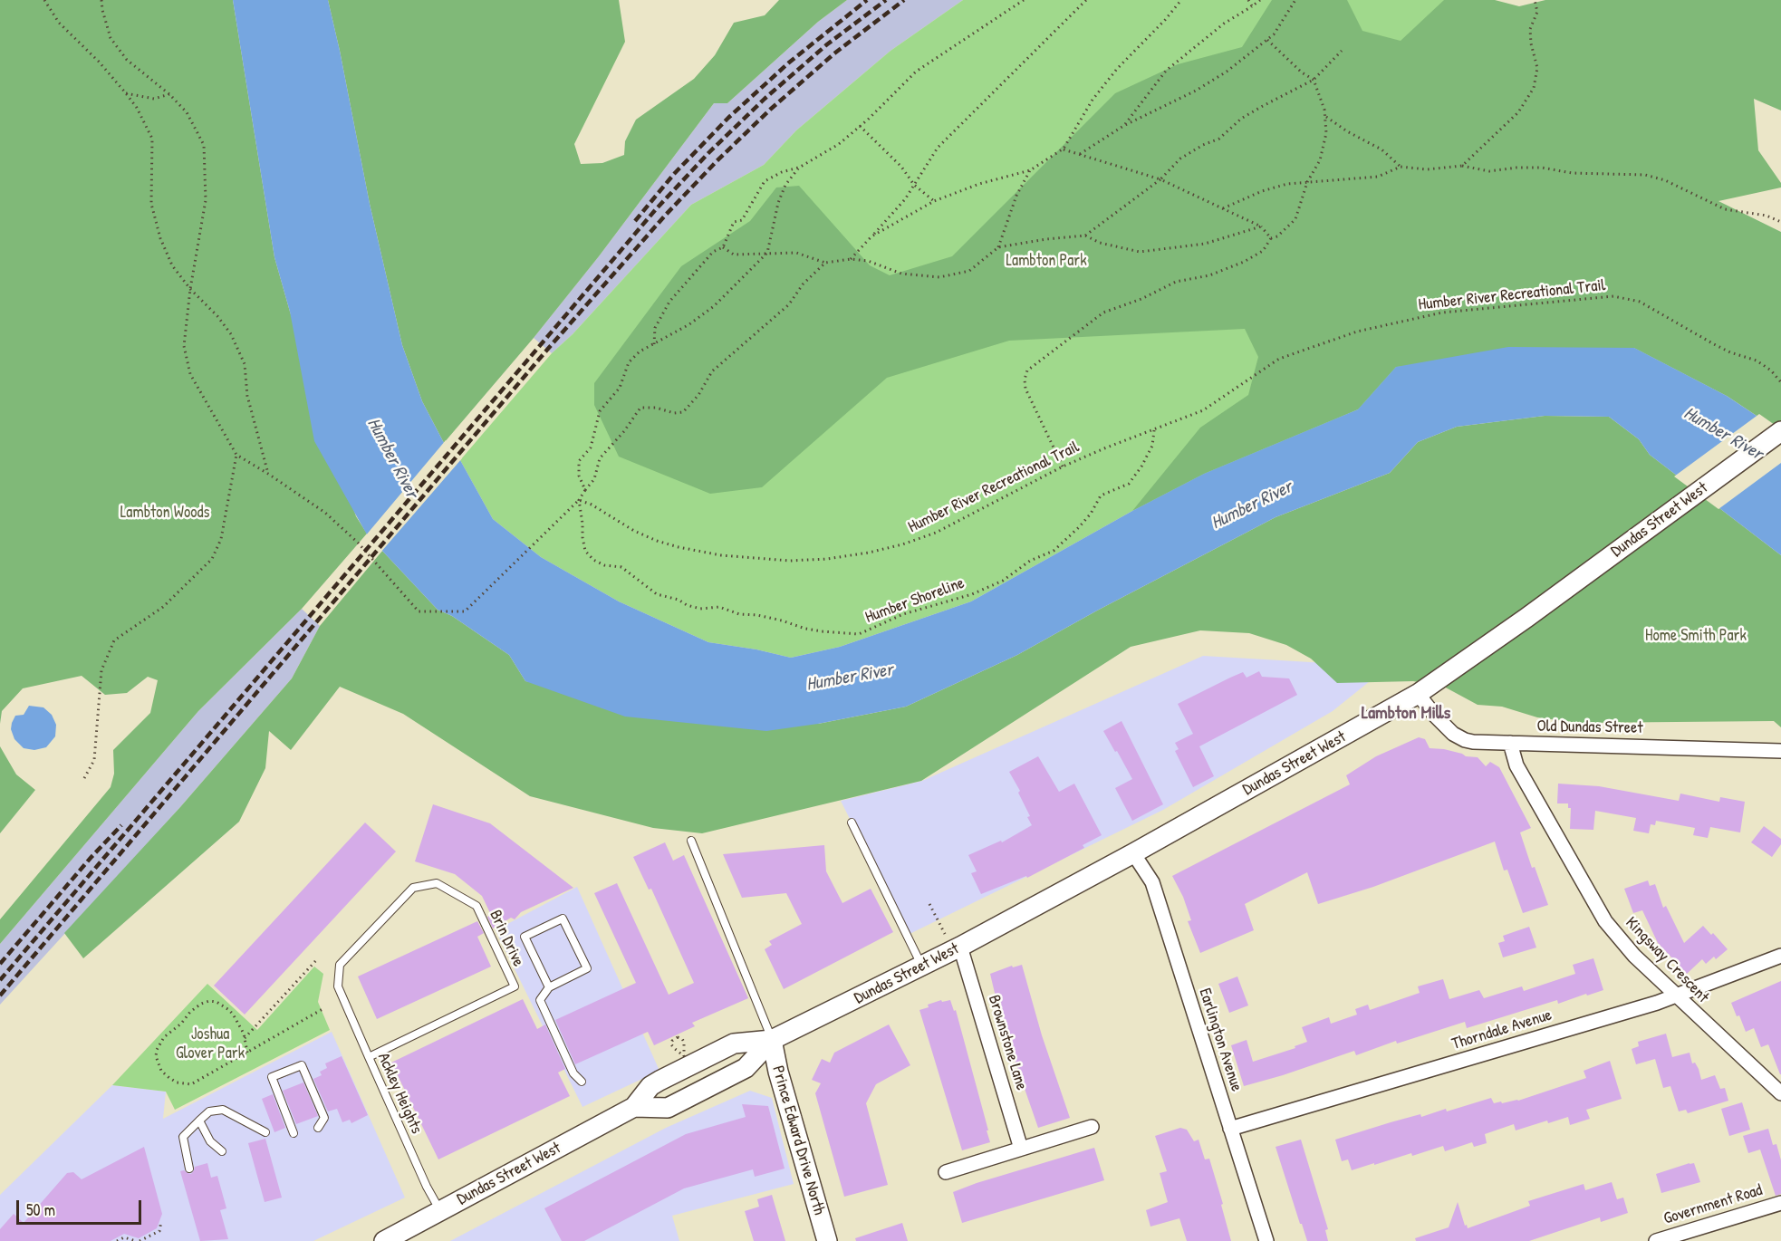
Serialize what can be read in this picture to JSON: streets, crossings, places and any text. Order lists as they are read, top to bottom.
{
  "streets": {
    "main road": ["Dundas Street West", "Prince Edward Drive North"],
    "street": [
      "Old Dundas Street",
      "Kingsway Crescent",
      "Thorndale Avenue",
      "Earlington Avenue",
      "Brownstone Lane",
      "Government Road"
    ],
    "lane": ["Brin Drive", "Ackley Heights"],
    "path": ["Humber River Recreational Trail", "Humber Shoreline"]
  },
  "crossings": [
    ["Humber River Recreational Trail", "Humber Shoreline"],
    ["Dundas Street West", "Old Dundas Street"],
    ["Dundas Street West", "Earlington Avenue"],
    ["Dundas Street West", "Brownstone Lane"],
    ["Dundas Street West", "Ackley Heights"],
    ["Dundas Street West", "Prince Edward Drive North"],
    ["Old Dundas Street", "Kingsway Crescent"],
    ["Brin Drive", "Ackley Heights"],
    ["Kingsway Crescent", "Thorndale Avenue"],
    ["Thorndale Avenue", "Earlington Avenue"]
  ],
  "districts": ["Lambton Mills"],
  "water": ["Humber River"],
  "parks": [
    "Lambton Park",
    "Lambton Woods",
    "Home Smith Park",
    "Joshua Glover Park"
  ],
  "scale_bar": "50 m"
}
